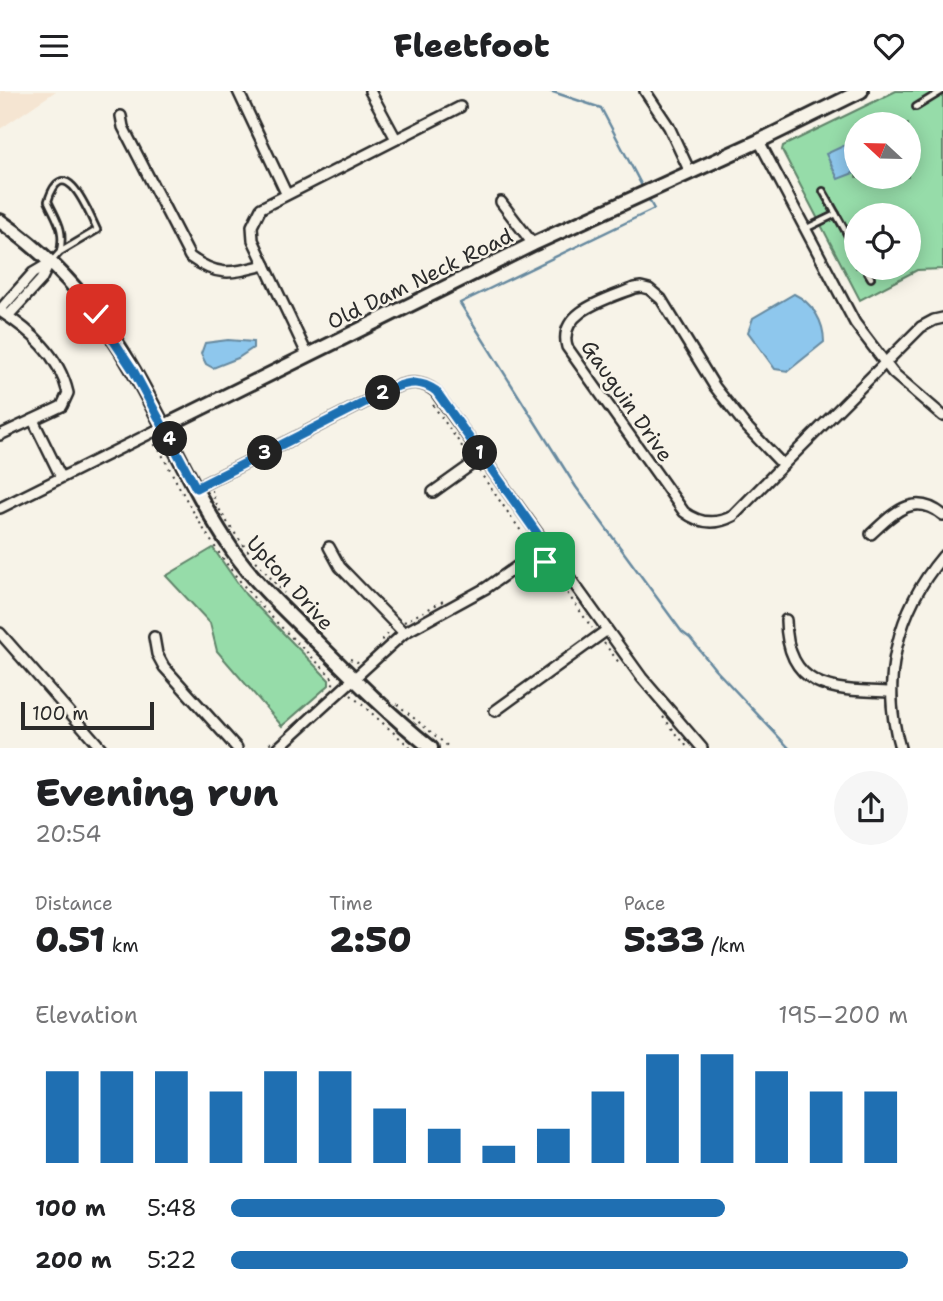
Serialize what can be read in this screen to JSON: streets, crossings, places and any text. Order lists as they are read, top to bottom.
{
  "streets": {
    "street": ["Old Dam Neck Road", "Gauguin Drive", "Upton Drive"]
  },
  "crossings": [
    ["Old Dam Neck Road", "Upton Drive"]
  ],
  "scale_bar": "100 m",
  "north": "left",
  "page": {
    "header": "Fleetfoot",
    "pins": [
      "2",
      "4",
      "1",
      "3"
    ],
    "scale": "100 m",
    "heading": ["Evening run", "20:54"],
    "stats": [
      ["Distance", "0.51 km"],
      ["Time", "2:50"],
      ["Pace", "5:33 /km"]
    ],
    "chart": ["Elevation", "195–200 m"],
    "list": [
      {
        "name": "100 m",
        "note": "5:48"
      },
      {
        "name": "200 m",
        "note": "5:22"
      }
    ]
  }
}
